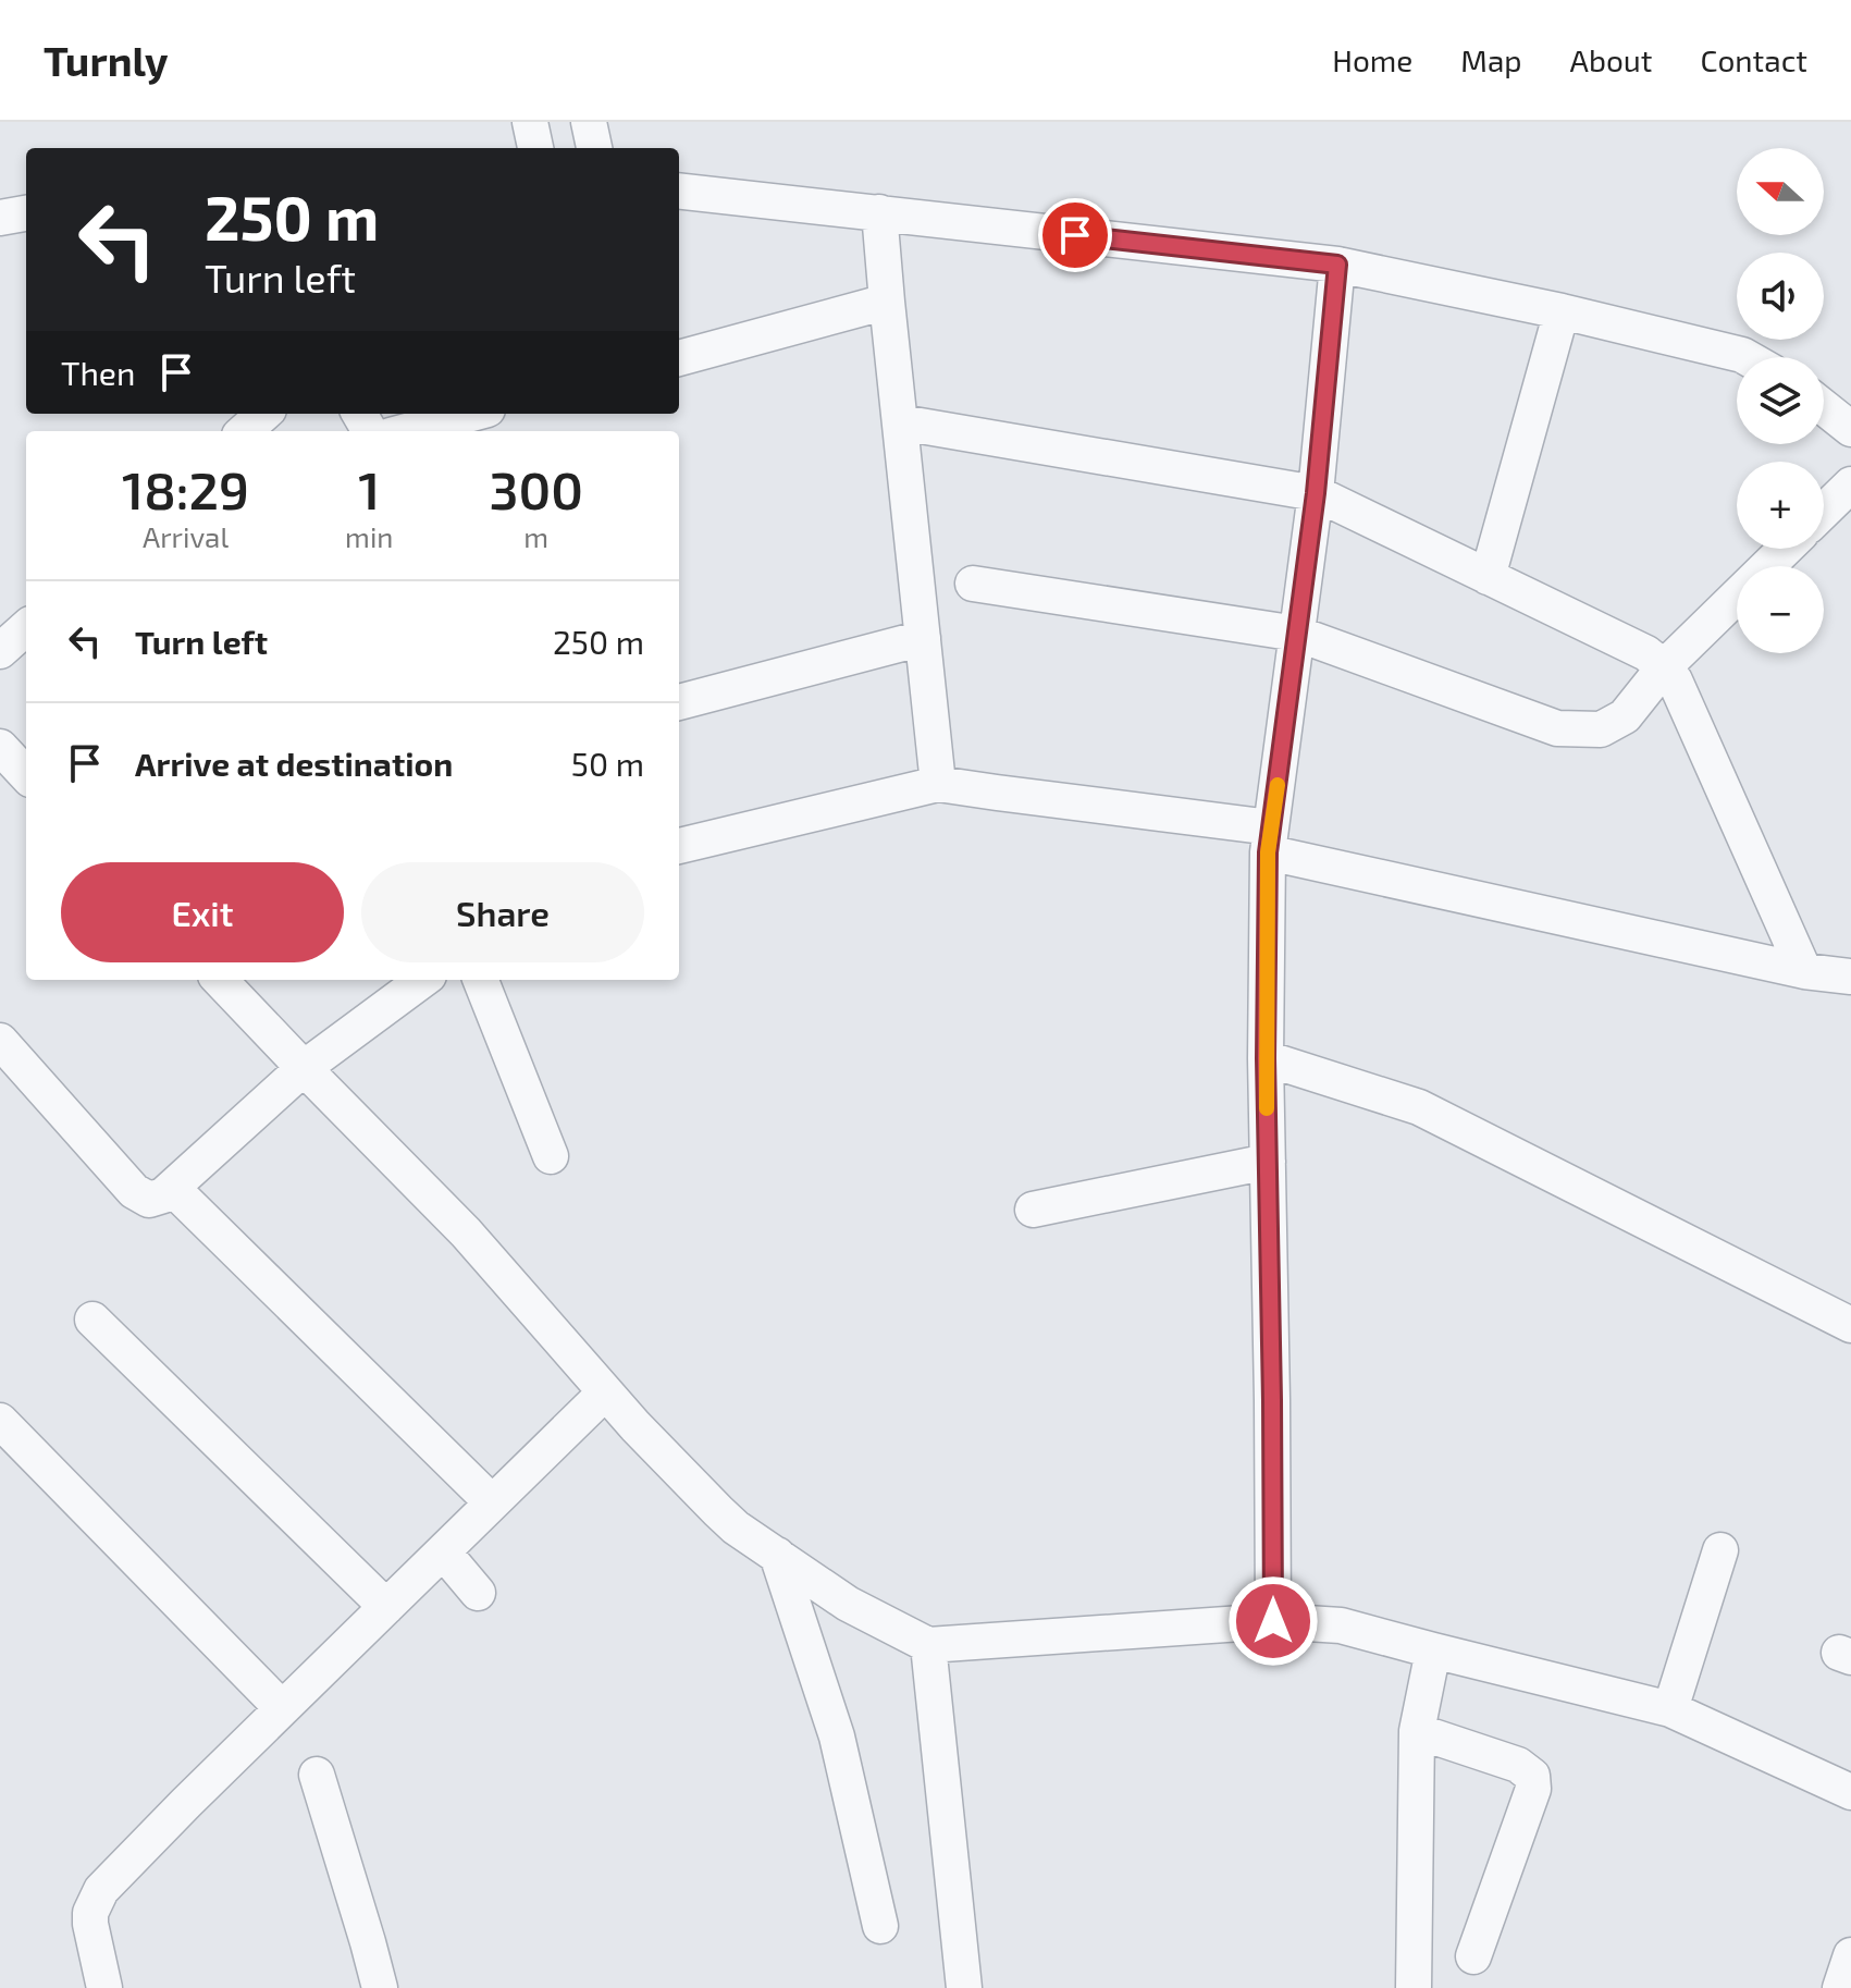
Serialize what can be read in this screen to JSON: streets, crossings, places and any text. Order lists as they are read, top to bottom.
{
  "north": "left",
  "page": {
    "header": "Turnly",
    "nav": [
      "Home",
      "Map",
      "About",
      "Contact"
    ],
    "map_buttons": ["+", "−"],
    "turn": ["250 m", "Turn left"],
    "then": "Then",
    "eta": [
      "18:29",
      "Arrival",
      "1",
      "min",
      "300",
      "m"
    ],
    "list": [
      {
        "name": "Turn left",
        "value": "250 m"
      },
      {
        "name": "Arrive at destination",
        "value": "50 m"
      }
    ],
    "buttons": ["Exit", "Share"]
  }
}
